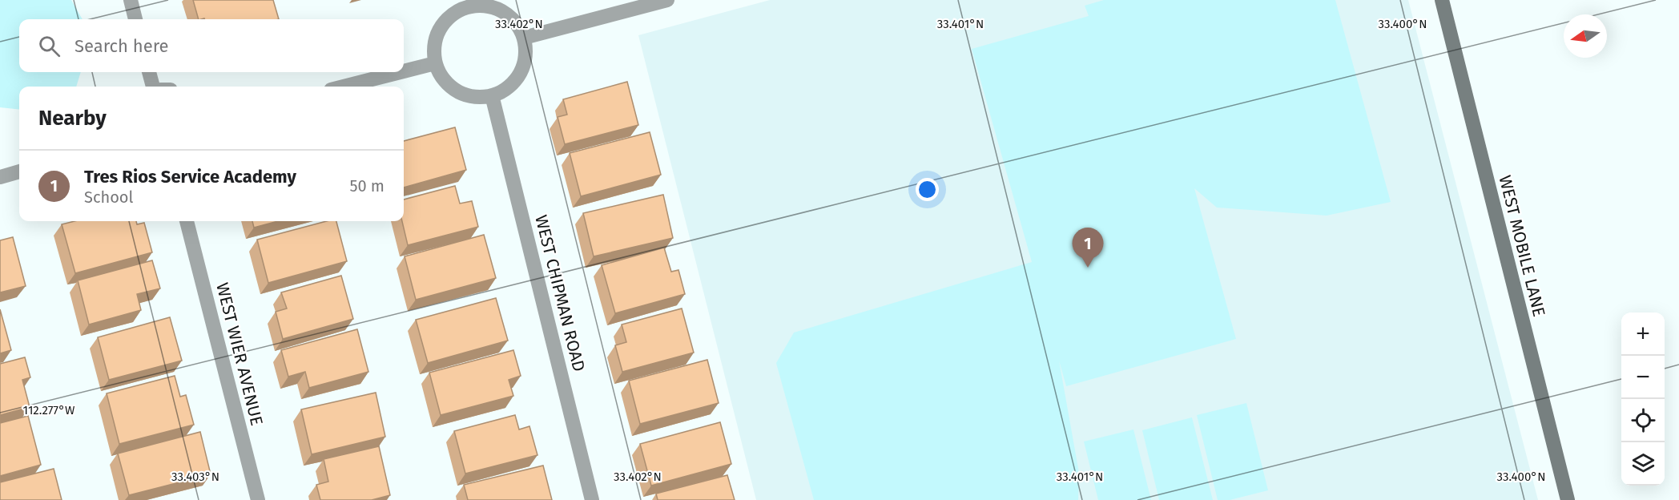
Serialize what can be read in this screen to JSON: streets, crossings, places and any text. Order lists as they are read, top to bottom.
{
  "streets": {
    "street": ["WEST MOBILE LANE", "WEST CHIPMAN ROAD", "WEST WIER AVENUE"]
  },
  "north": "left",
  "page": {
    "search": "Search here",
    "heading": "Nearby",
    "list": [
      {
        "mark": "1",
        "name": "Tres Rios Service Academy",
        "note": "School",
        "value": "50 m"
      }
    ],
    "pins": "1",
    "map_buttons": ["+", "−"]
  },
  "coordinates": [
    "33.402°N",
    "33.401°N",
    "33.400°N",
    "112.277°W",
    "33.403°N"
  ]
}
